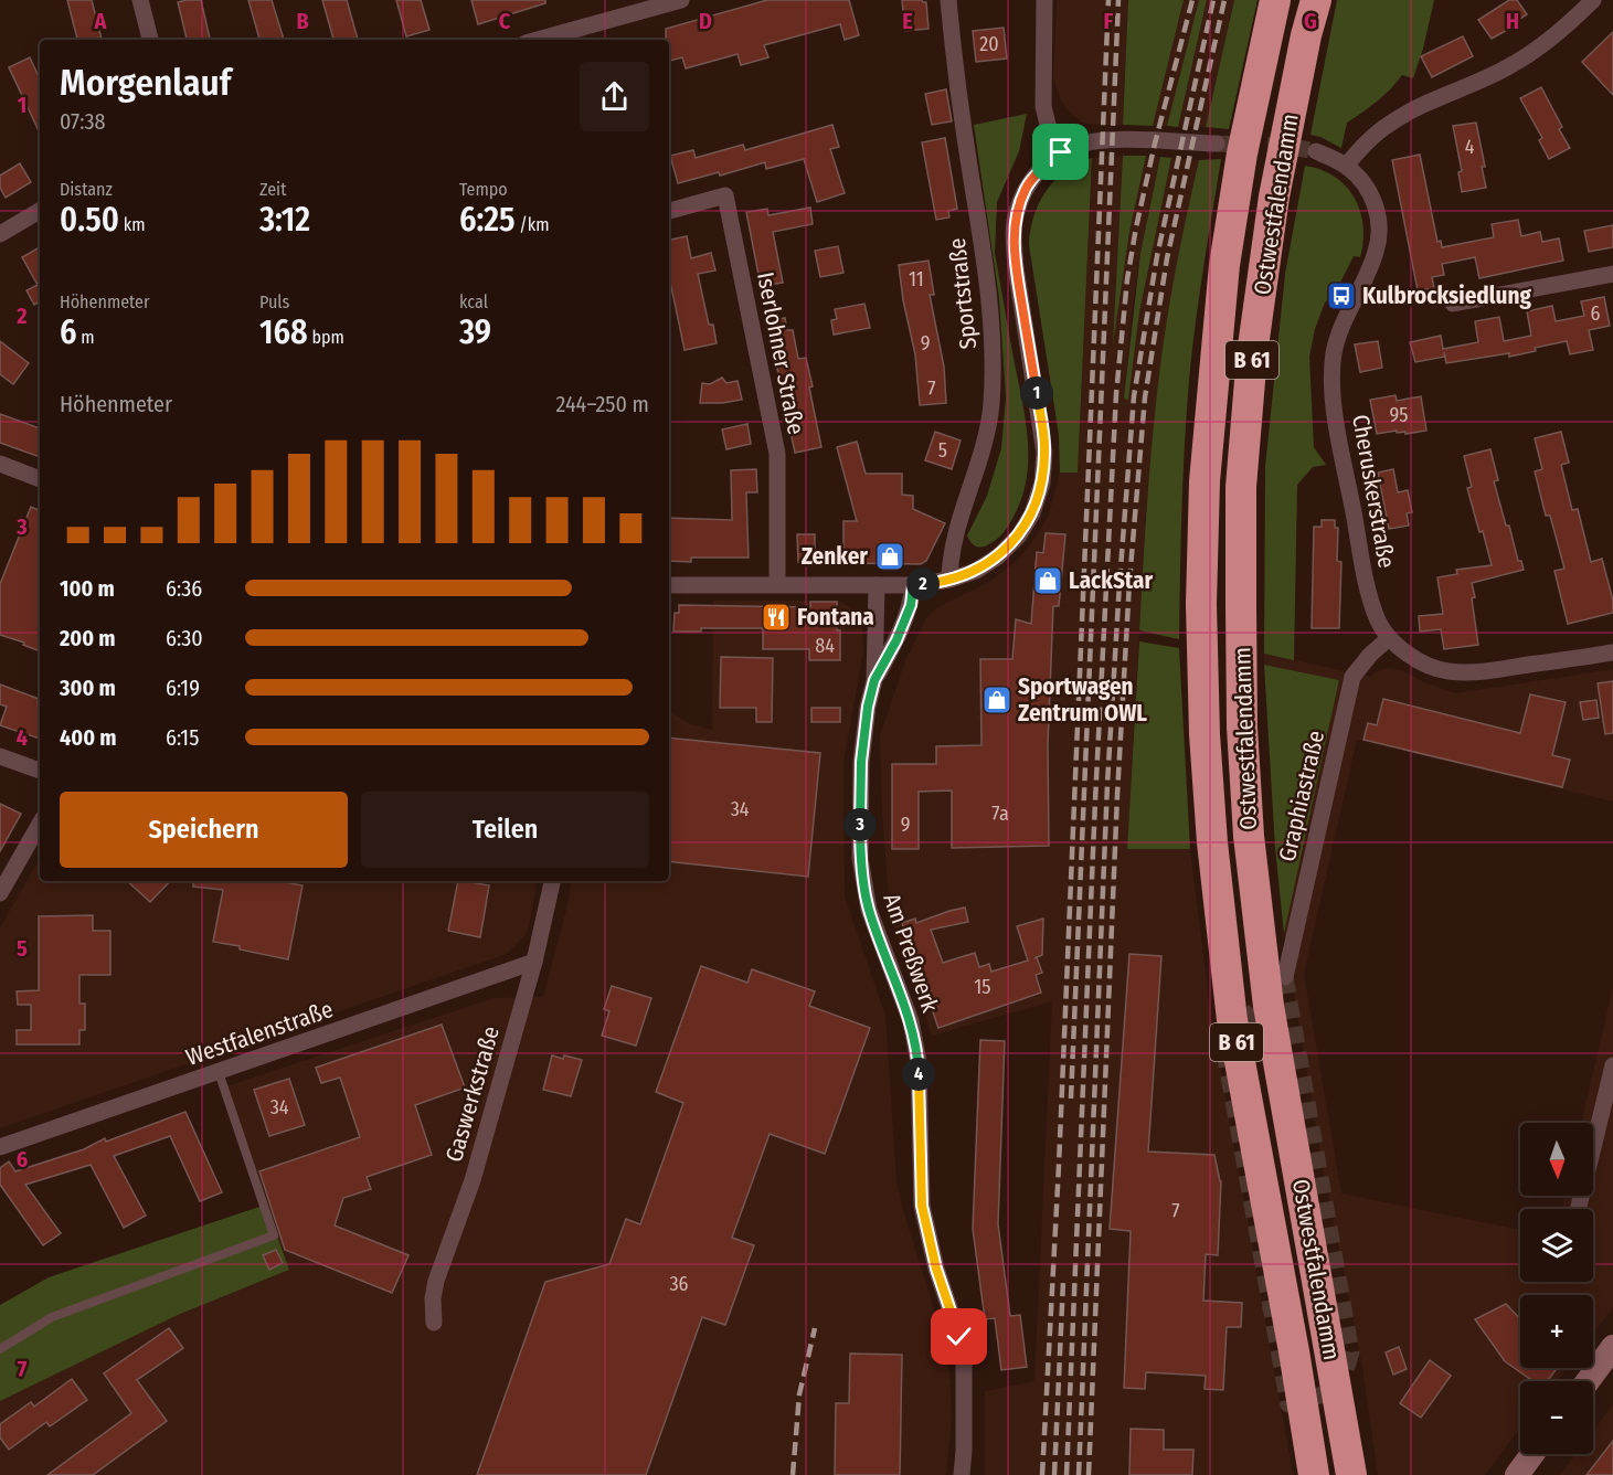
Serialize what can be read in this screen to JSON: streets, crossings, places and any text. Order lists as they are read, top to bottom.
{
  "streets": {
    "highway": ["Ostwestfalendamm", "B 61"],
    "street": [
      "Sportstraße",
      "Iserlohner Straße",
      "Cheruskerstraße",
      "Graphiastraße",
      "Am Preßwerk",
      "Westfalenstraße",
      "Gaswerkstraße"
    ]
  },
  "crossings": [
    ["Cheruskerstraße", "Graphiastraße"],
    ["Westfalenstraße", "Gaswerkstraße"]
  ],
  "places": {
    "bus stop": ["Kulbrocksiedlung"],
    "shop": ["Zenker", "LackStar", "Sportwagen Zentrum OWL"],
    "restaurant": ["Fontana"]
  },
  "house_numbers": [
    "20",
    "4",
    "11",
    "6",
    "9",
    "7",
    "95",
    "5",
    "84",
    "34",
    "7a",
    "9",
    "15",
    "34",
    "7",
    "36"
  ],
  "north": "bottom",
  "page": {
    "heading": ["Morgenlauf", "07:38"],
    "stats": [
      ["Distanz", "0.50 km"],
      ["Zeit", "3:12"],
      ["Tempo", "6:25 /km"],
      ["Höhenmeter", "6 m"],
      ["Puls", "168 bpm"],
      ["kcal", "39"]
    ],
    "pins": [
      "1",
      "2",
      "3",
      "4"
    ],
    "chart": ["Höhenmeter", "244–250 m"],
    "list": [
      {
        "name": "100 m",
        "note": "6:36"
      },
      {
        "name": "200 m",
        "note": "6:30"
      },
      {
        "name": "300 m",
        "note": "6:19"
      },
      {
        "name": "400 m",
        "note": "6:15"
      }
    ],
    "buttons": ["Speichern", "Teilen"],
    "map_buttons": ["+", "−"]
  },
  "grid": {
    "columns": [
      "A",
      "B",
      "C",
      "D",
      "E",
      "F",
      "G",
      "H"
    ],
    "rows": [
      "1",
      "2",
      "3",
      "4",
      "5",
      "6",
      "7"
    ]
  }
}
